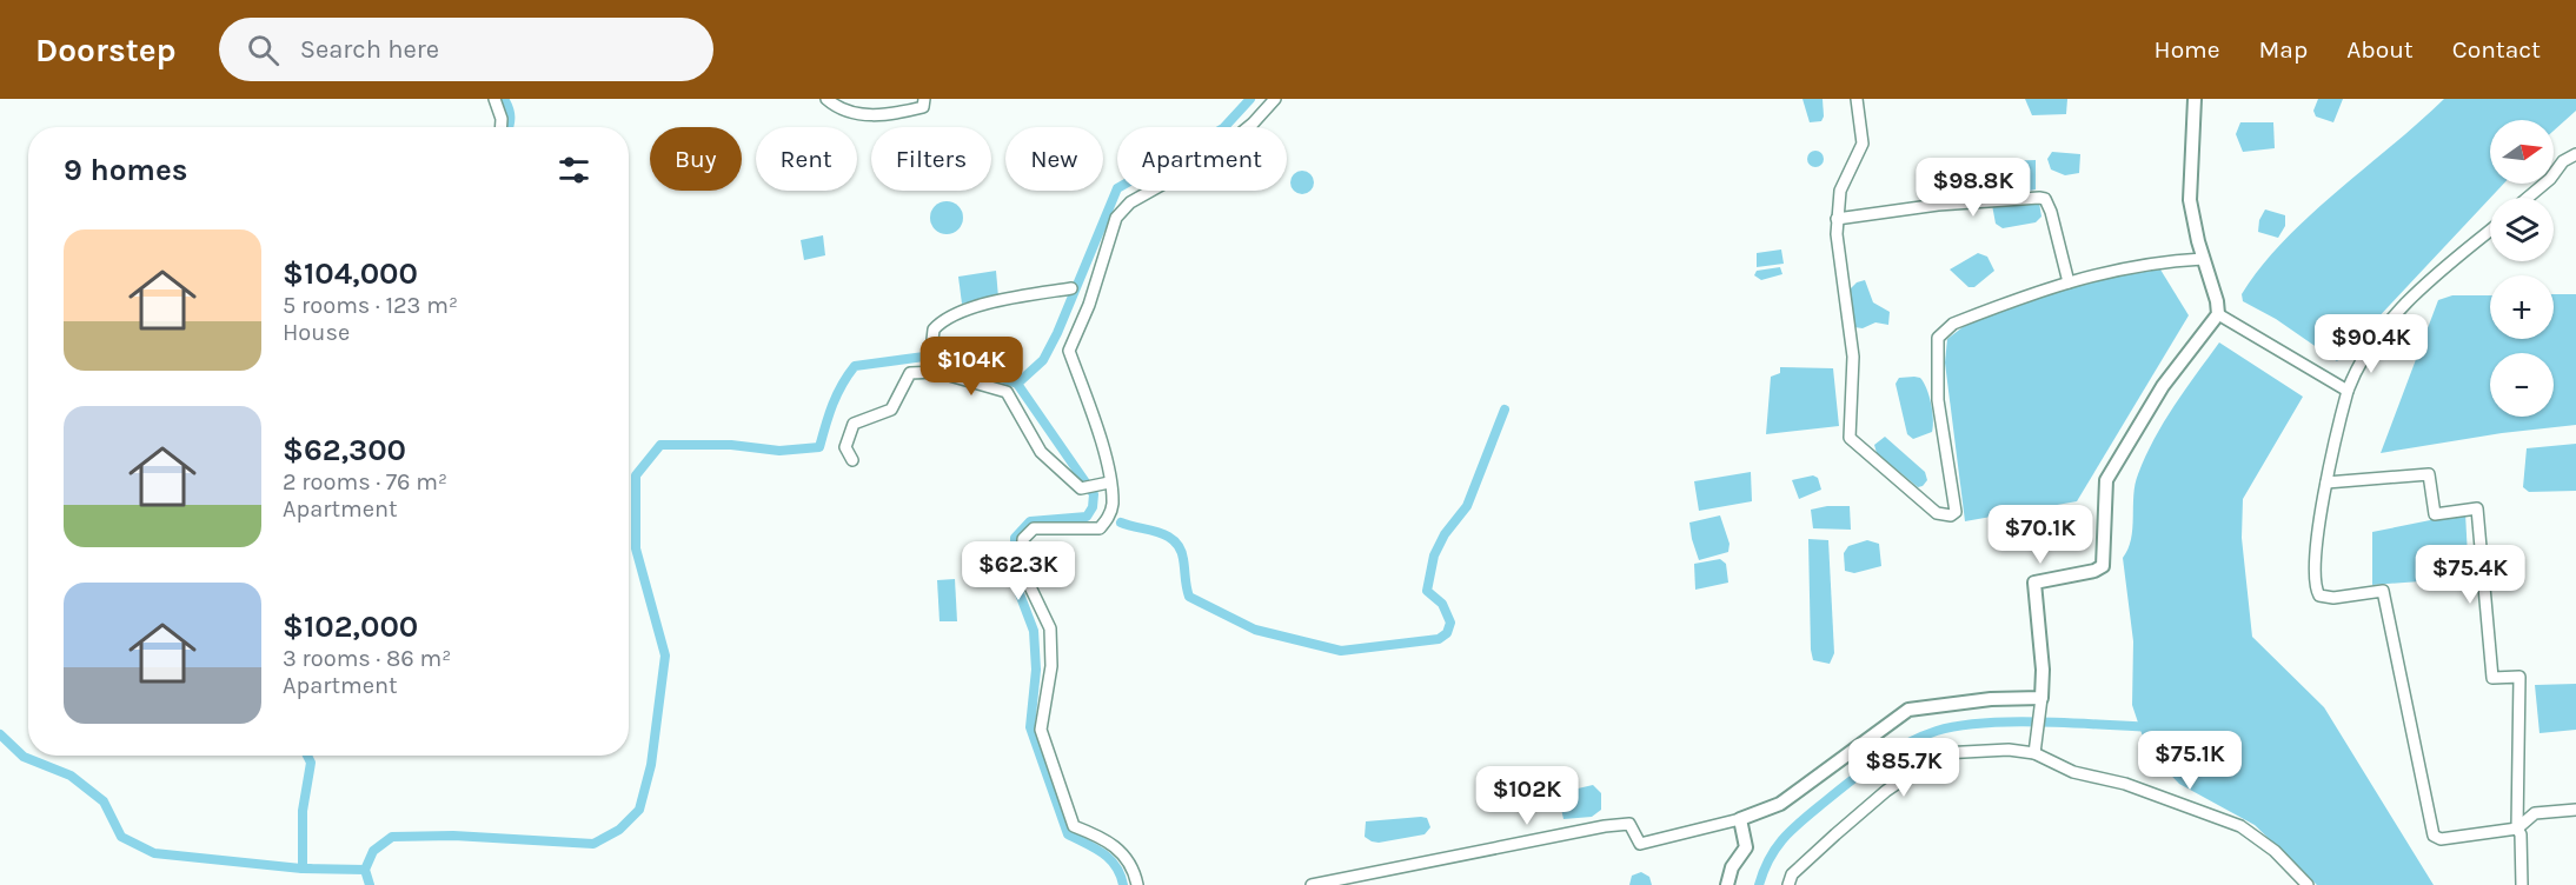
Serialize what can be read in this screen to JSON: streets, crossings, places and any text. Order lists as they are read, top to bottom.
{
  "north": "right",
  "page": {
    "header": "Doorstep",
    "search": "Search here",
    "nav": [
      "Home",
      "Map",
      "About",
      "Contact"
    ],
    "map_buttons": ["+", "−"],
    "chip": [
      "Buy",
      "Rent",
      "Filters",
      "New",
      "Apartment"
    ],
    "heading": "9 homes",
    "price": [
      "$98.8K",
      "$90.4K",
      "$104K",
      "$70.1K",
      "$62.3K",
      "$75.4K",
      "$75.1K",
      "$85.7K",
      "$102K"
    ],
    "list": [
      {
        "name": "$104,000",
        "note": "5 rooms · 123 m² · House"
      },
      {
        "name": "$62,300",
        "note": "2 rooms · 76 m² · Apartment"
      },
      {
        "name": "$102,000",
        "note": "3 rooms · 86 m² · Apartment"
      }
    ]
  }
}
